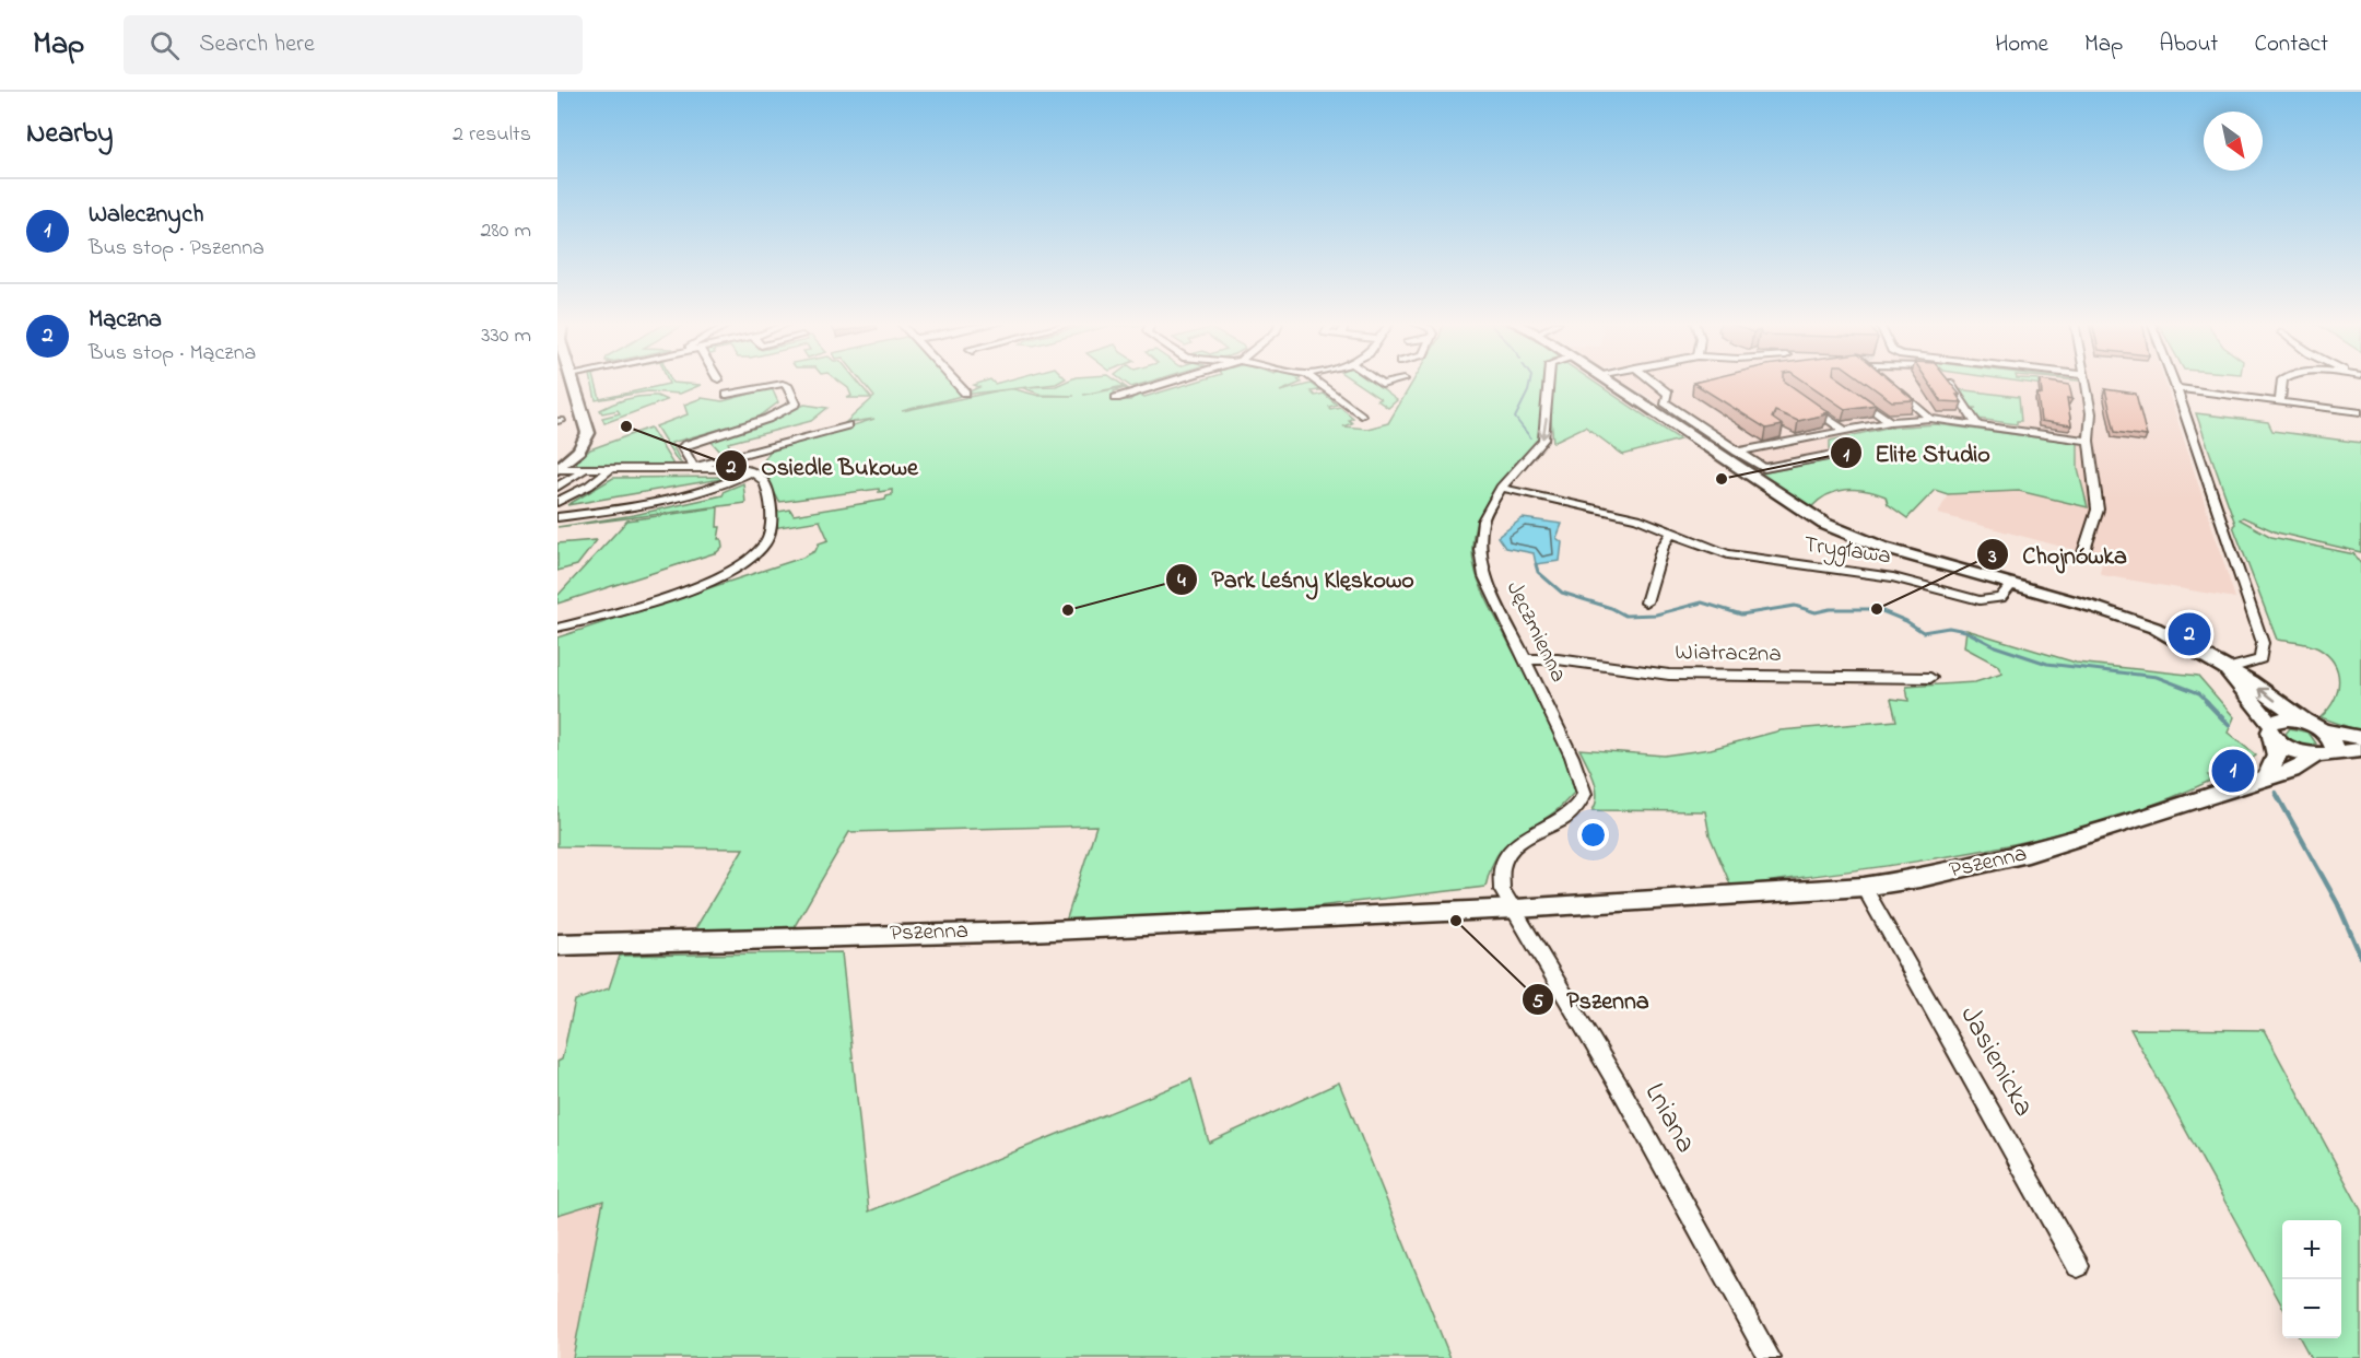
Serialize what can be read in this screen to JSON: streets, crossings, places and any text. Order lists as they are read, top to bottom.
{
  "streets": {
    "street": [
      "Trygława",
      "Jęczmienna",
      "Wiatraczna",
      "Pszenna",
      "Jasienicka",
      "Lniana"
    ]
  },
  "crossings": [
    ["Trygława", "Jęczmienna"],
    ["Jęczmienna", "Wiatraczna"],
    ["Jęczmienna", "Pszenna"],
    ["Jęczmienna", "Lniana"],
    ["Pszenna", "Jasienicka"],
    ["Pszenna", "Lniana"]
  ],
  "places": [
    "Osiedle Bukowe",
    "Elite Studio",
    "Chojnówka",
    "Park Leśny Klęskowo",
    "Pszenna"
  ],
  "north": "bottom right",
  "page": {
    "header": "Map",
    "search": "Search here",
    "nav": [
      "Home",
      "Map",
      "About",
      "Contact"
    ],
    "heading": ["Nearby", "2 results"],
    "list": [
      {
        "mark": "1",
        "name": "Walecznych",
        "note": "Bus stop · Pszenna",
        "value": "280 m"
      },
      {
        "mark": "2",
        "name": "Mączna",
        "note": "Bus stop · Mączna",
        "value": "330 m"
      }
    ],
    "pins": ["2", "1"],
    "map_buttons": ["+", "−"]
  }
}
